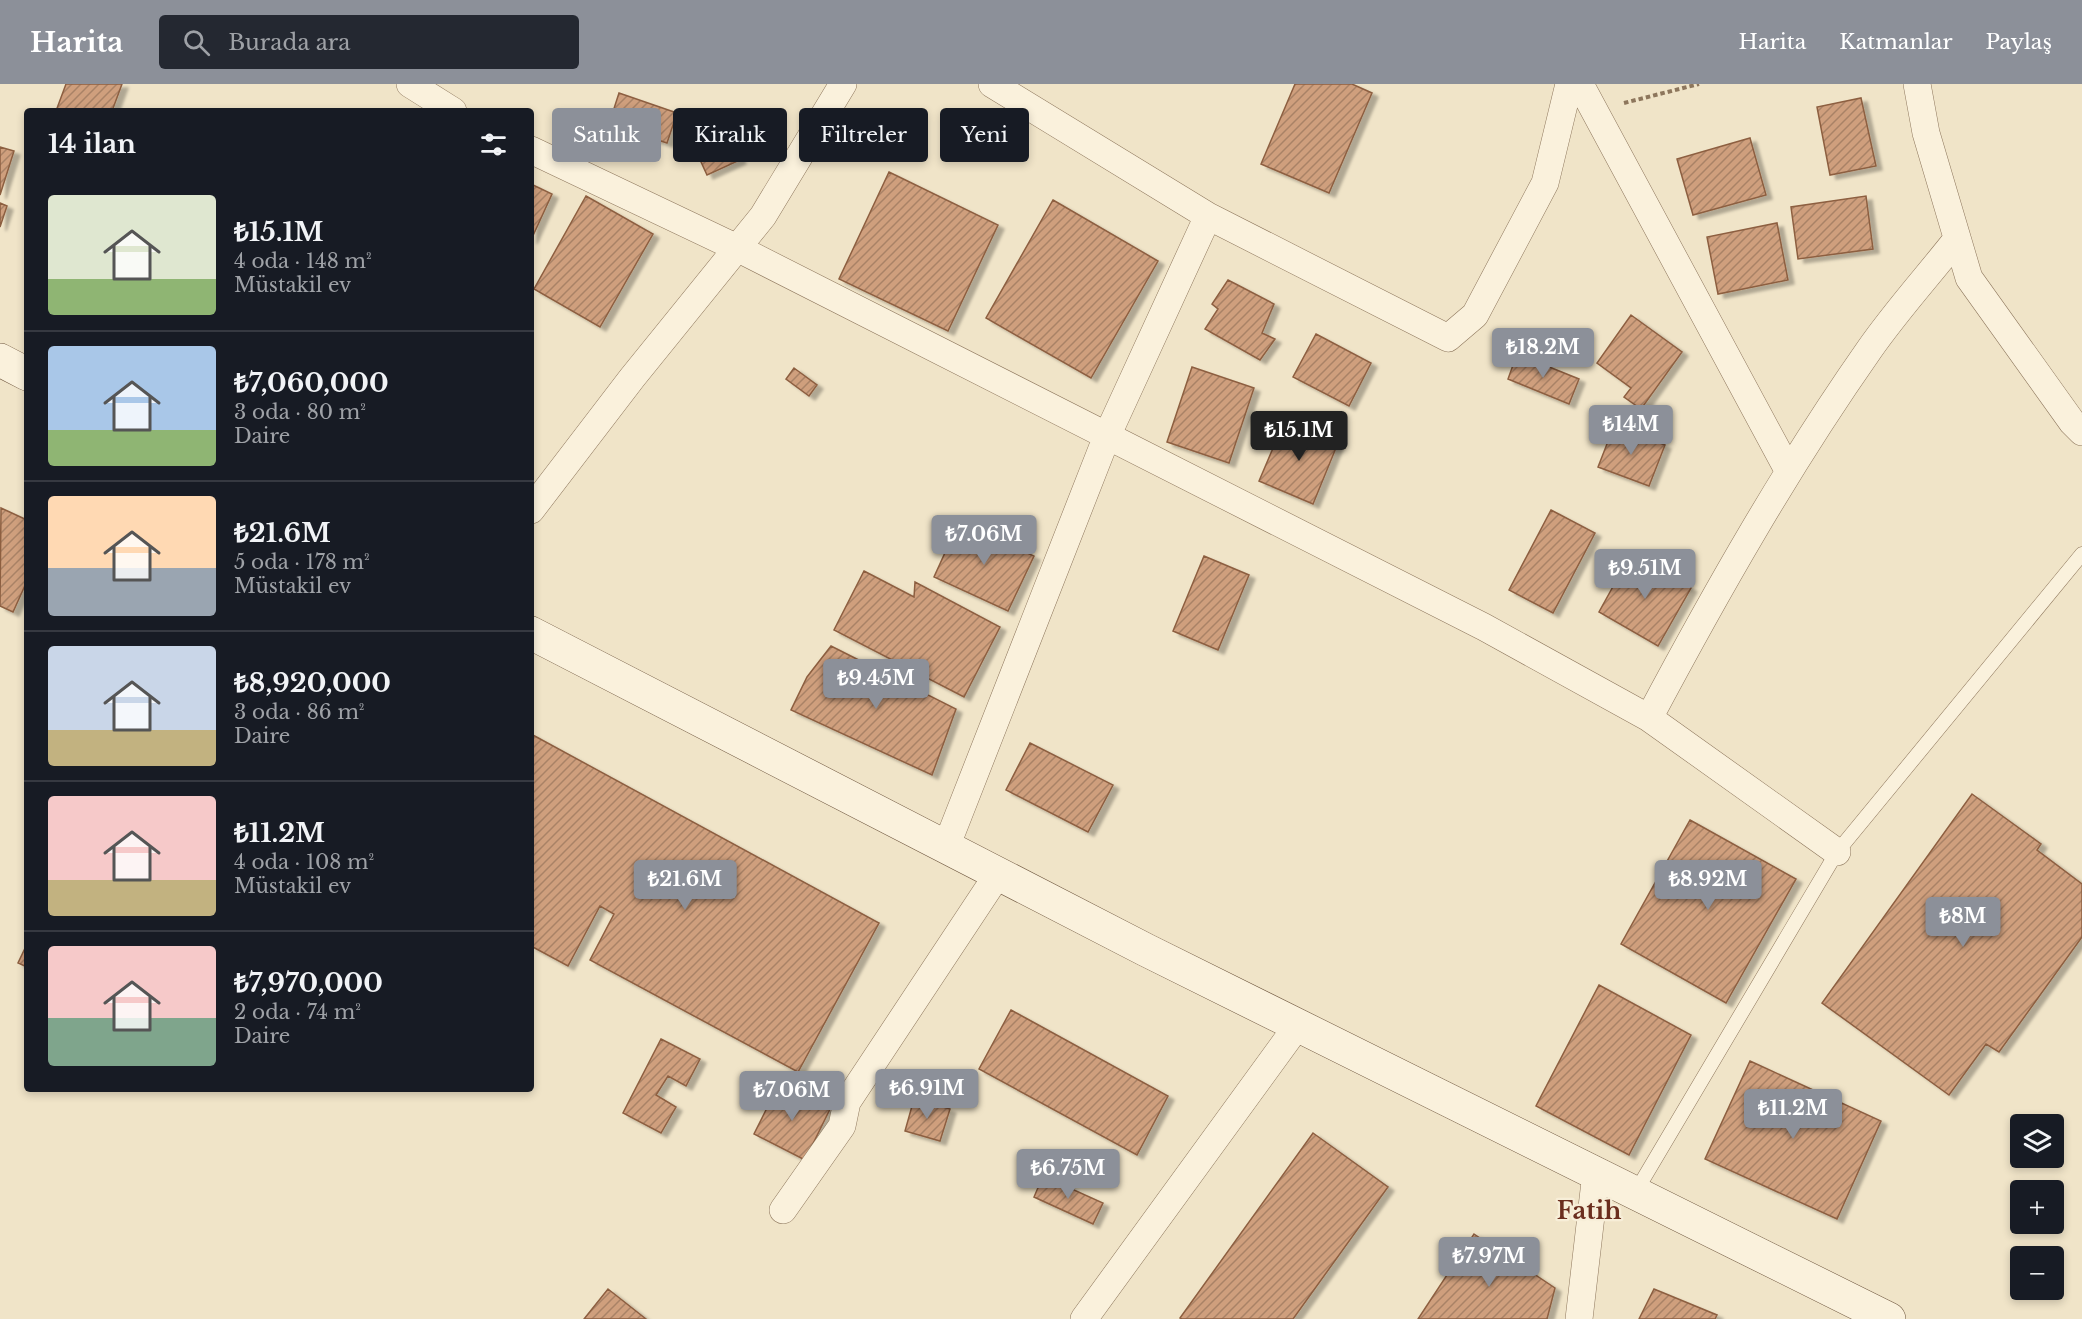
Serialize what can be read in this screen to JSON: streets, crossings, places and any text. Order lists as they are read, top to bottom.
{
  "districts": ["Fatih"],
  "page": {
    "header": "Harita",
    "search": "Burada ara",
    "nav": ["Harita", "Katmanlar", "Paylaş"],
    "chip": [
      "Satılık",
      "Kiralık",
      "Filtreler",
      "Yeni"
    ],
    "heading": "14 ilan",
    "list": [
      {
        "name": "₺15.1M",
        "note": "4 oda · 148 m² · Müstakil ev"
      },
      {
        "name": "₺7,060,000",
        "note": "3 oda · 80 m² · Daire"
      },
      {
        "name": "₺21.6M",
        "note": "5 oda · 178 m² · Müstakil ev"
      },
      {
        "name": "₺8,920,000",
        "note": "3 oda · 86 m² · Daire"
      },
      {
        "name": "₺11.2M",
        "note": "4 oda · 108 m² · Müstakil ev"
      },
      {
        "name": "₺7,970,000",
        "note": "2 oda · 74 m² · Daire"
      }
    ],
    "price": [
      "₺18.2M",
      "₺14M",
      "₺15.1M",
      "₺7.06M",
      "₺9.51M",
      "₺9.45M",
      "₺21.6M",
      "₺8.92M",
      "₺8M",
      "₺6.91M",
      "₺7.06M",
      "₺11.2M",
      "₺6.75M",
      "₺7.97M"
    ],
    "map_buttons": ["+", "−"]
  }
}
